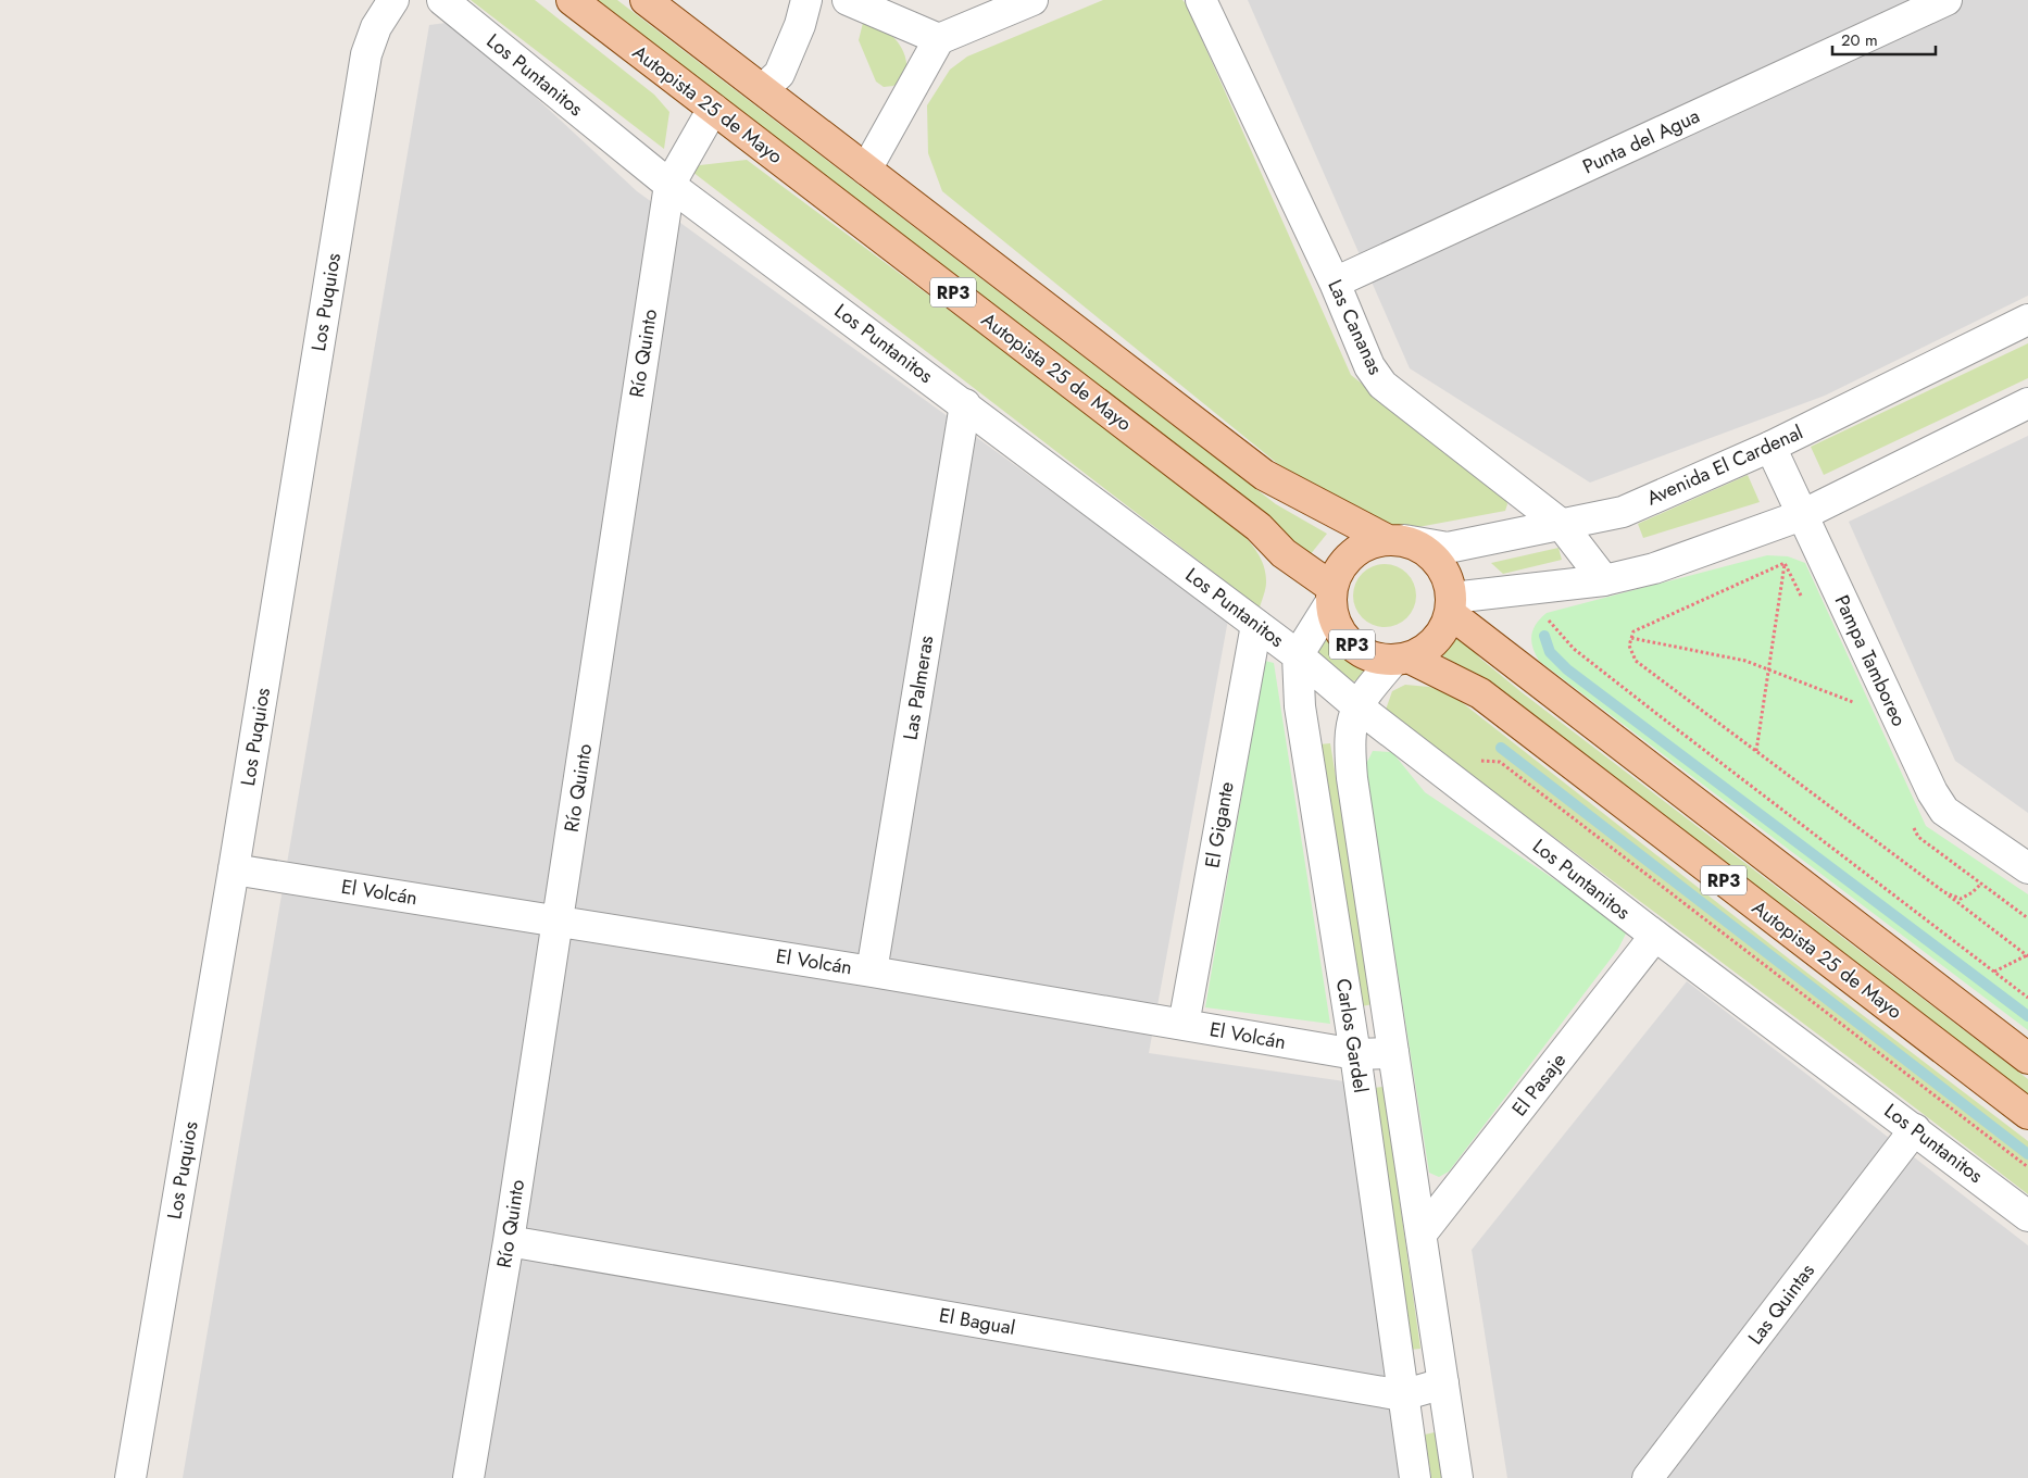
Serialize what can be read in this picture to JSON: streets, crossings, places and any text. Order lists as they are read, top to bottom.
{
  "streets": {
    "main road": ["Autopista 25 de Mayo", "RP3"],
    "street": [
      "Los Puntanitos",
      "Punta del Agua",
      "Los Puquios",
      "Las Cananas",
      "Río Quinto",
      "Avenida El Cardenal",
      "Pampa Tamboreo",
      "Las Palmeras",
      "El Gigante",
      "El Volcán",
      "Carlos Gardel",
      "El Pasaje",
      "Las Quintas",
      "El Bagual"
    ]
  },
  "crossings": [
    ["Los Puntanitos", "Río Quinto"],
    ["Los Puntanitos", "Las Palmeras"],
    ["Los Puntanitos", "El Gigante"],
    ["Los Puntanitos", "Carlos Gardel"],
    ["Los Puntanitos", "El Pasaje"],
    ["Los Puntanitos", "Las Quintas"],
    ["Autopista 25 de Mayo", "RP3"],
    ["Autopista 25 de Mayo", "Río Quinto"],
    ["Autopista 25 de Mayo", "Avenida El Cardenal"],
    ["Autopista 25 de Mayo", "Carlos Gardel"],
    ["Punta del Agua", "Las Cananas"],
    ["RP3", "Avenida El Cardenal"],
    ["RP3", "Carlos Gardel"],
    ["Los Puquios", "El Volcán"],
    ["Las Cananas", "Avenida El Cardenal"],
    ["Río Quinto", "El Volcán"],
    ["Río Quinto", "El Bagual"],
    ["Avenida El Cardenal", "Pampa Tamboreo"],
    ["Avenida El Cardenal", "Carlos Gardel"],
    ["Las Palmeras", "El Volcán"],
    ["El Gigante", "El Volcán"],
    ["El Volcán", "Carlos Gardel"],
    ["Carlos Gardel", "El Pasaje"],
    ["Carlos Gardel", "El Bagual"]
  ],
  "scale_bar": "20 m"
}
